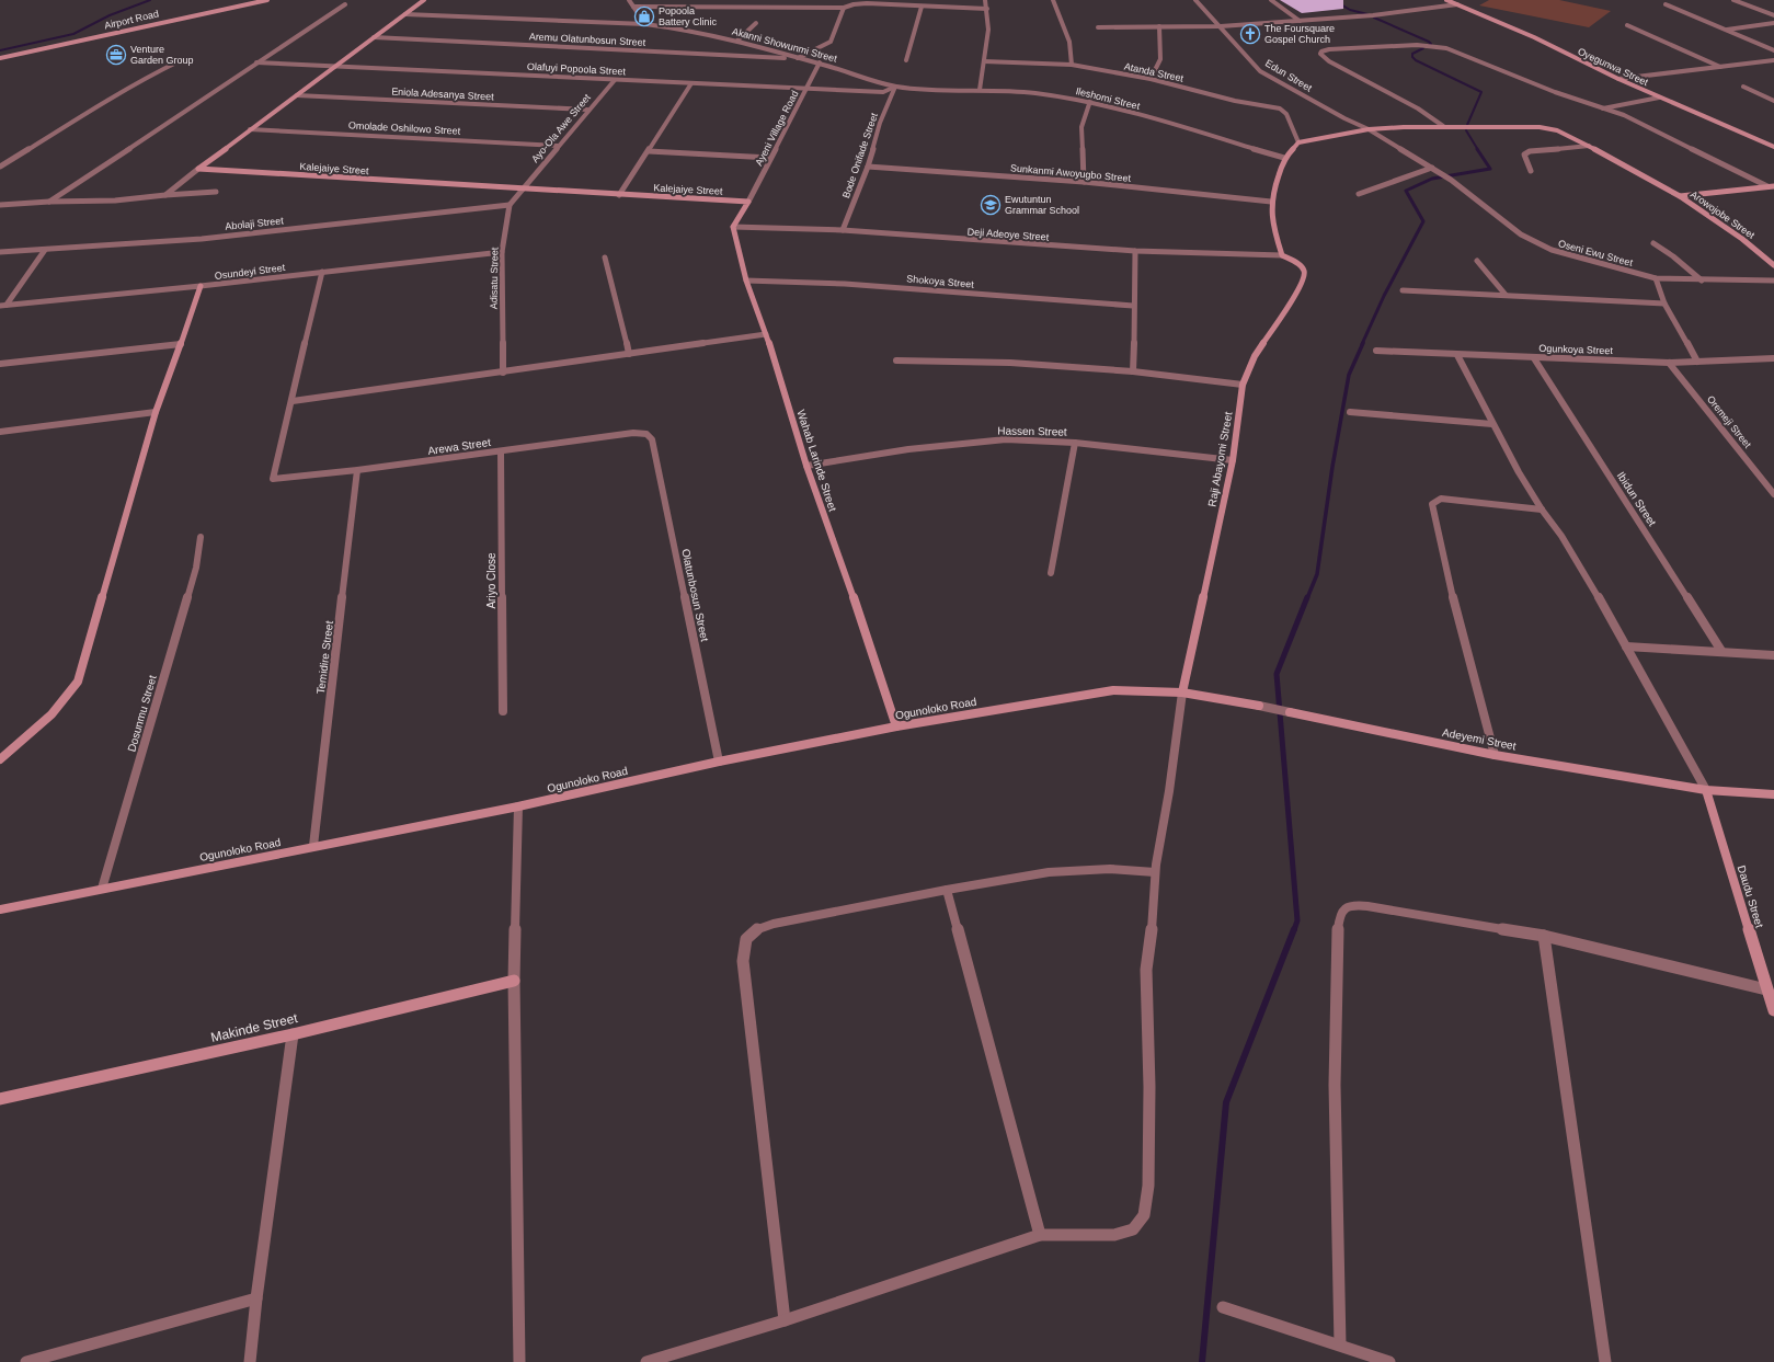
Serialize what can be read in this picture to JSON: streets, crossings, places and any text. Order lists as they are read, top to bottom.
{
  "streets": {
    "street": [
      "Airport Road",
      "Aremu Olatunbosun Street",
      "Akanni Showunmi Street",
      "Oyegunwa Street",
      "Olafuyi Popoola Street",
      "Atanda Street",
      "Edun Street",
      "Eniola Adesanya Street",
      "Ileshomi Street",
      "Omolade Oshilowo Street",
      "Ayo-Ola Awe Street",
      "Ayeni Village Road",
      "Bode Onifade Street",
      "Kalejaiye Street",
      "Sunkanmi Awoyugbo Street",
      "Arowojobe Street",
      "Abolaji Street",
      "Deji Adeoye Street",
      "Oseni Ewu Street",
      "Osundeyi Street",
      "Adisatu Street",
      "Shokoya Street",
      "Ogunkoya Street",
      "Oremeji Street",
      "Hassen Street",
      "Arewa Street",
      "Raji Abayomi Street",
      "Wahab Larinde Street",
      "Ibidun Street",
      "Ariyo Close",
      "Olatunbosun Street",
      "Temidire Street",
      "Ogunoloko Road",
      "Dosunmu Street",
      "Adeyemi Street",
      "Daudu Street",
      "Makinde Street"
    ]
  },
  "crossings": [
    ["Aremu Olatunbosun Street", "Akanni Showunmi Street"],
    ["Akanni Showunmi Street", "Olafuyi Popoola Street"],
    ["Akanni Showunmi Street", "Ileshomi Street"],
    ["Akanni Showunmi Street", "Ayeni Village Road"],
    ["Akanni Showunmi Street", "Bode Onifade Street"],
    ["Olafuyi Popoola Street", "Ileshomi Street"],
    ["Olafuyi Popoola Street", "Ayo-Ola Awe Street"],
    ["Olafuyi Popoola Street", "Ayeni Village Road"],
    ["Olafuyi Popoola Street", "Bode Onifade Street"],
    ["Atanda Street", "Arowojobe Street"],
    ["Edun Street", "Arowojobe Street"],
    ["Edun Street", "Oseni Ewu Street"],
    ["Eniola Adesanya Street", "Ayo-Ola Awe Street"],
    ["Ileshomi Street", "Bode Onifade Street"],
    ["Omolade Oshilowo Street", "Ayo-Ola Awe Street"],
    ["Ayo-Ola Awe Street", "Kalejaiye Street"],
    ["Ayo-Ola Awe Street", "Adisatu Street"],
    ["Ayeni Village Road", "Kalejaiye Street"],
    ["Bode Onifade Street", "Sunkanmi Awoyugbo Street"],
    ["Bode Onifade Street", "Deji Adeoye Street"],
    ["Kalejaiye Street", "Adisatu Street"],
    ["Arowojobe Street", "Oseni Ewu Street"],
    ["Abolaji Street", "Adisatu Street"],
    ["Deji Adeoye Street", "Raji Abayomi Street"],
    ["Deji Adeoye Street", "Wahab Larinde Street"],
    ["Osundeyi Street", "Adisatu Street"],
    ["Shokoya Street", "Wahab Larinde Street"],
    ["Ogunkoya Street", "Oremeji Street"],
    ["Ogunkoya Street", "Ibidun Street"],
    ["Hassen Street", "Raji Abayomi Street"],
    ["Hassen Street", "Wahab Larinde Street"],
    ["Arewa Street", "Ariyo Close"],
    ["Arewa Street", "Olatunbosun Street"],
    ["Arewa Street", "Temidire Street"],
    ["Raji Abayomi Street", "Ogunoloko Road"],
    ["Raji Abayomi Street", "Adeyemi Street"],
    ["Wahab Larinde Street", "Ogunoloko Road"],
    ["Olatunbosun Street", "Ogunoloko Road"],
    ["Temidire Street", "Ogunoloko Road"],
    ["Ogunoloko Road", "Dosunmu Street"],
    ["Ogunoloko Road", "Adeyemi Street"],
    ["Adeyemi Street", "Daudu Street"]
  ],
  "places": {
    "shop": ["Popoola Battery Clinic"],
    "church": ["The Foursquare Gospel Church"],
    "office": ["Venture Garden Group"],
    "school or university": ["Ewutuntun Grammar School"]
  }
}
